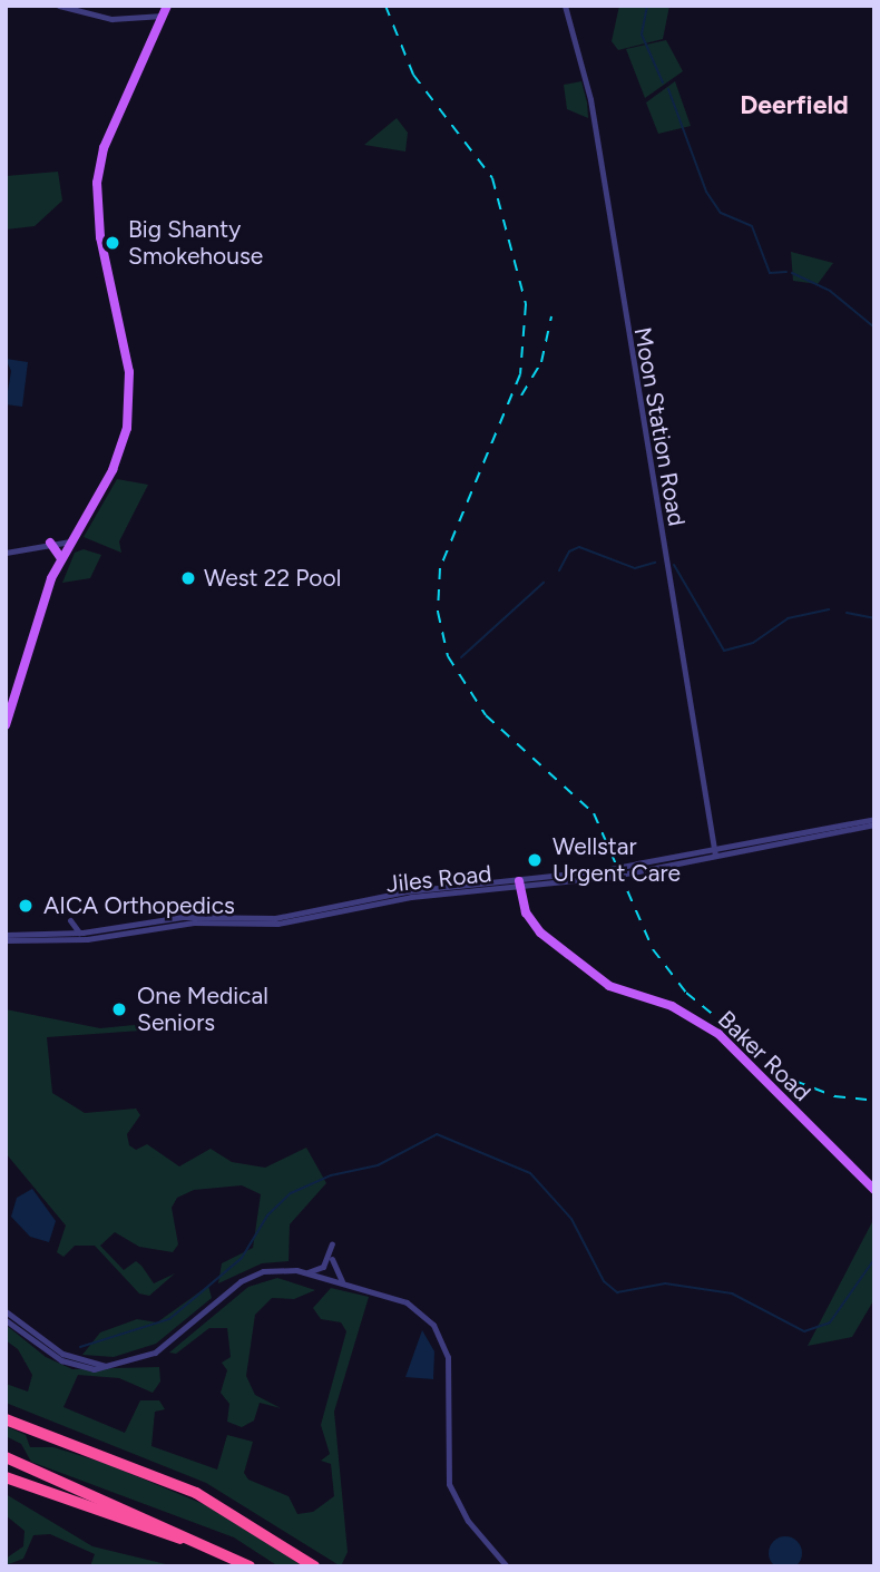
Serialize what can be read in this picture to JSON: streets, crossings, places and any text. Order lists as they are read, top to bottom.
{
  "streets": {
    "main road": ["Baker Road"],
    "street": ["Moon Station Road", "Jiles Road"]
  },
  "crossings": [
    ["Moon Station Road", "Jiles Road"],
    ["Jiles Road", "Baker Road"]
  ],
  "districts": ["Deerfield"],
  "places": [
    "Big Shanty Smokehouse",
    "West 22 Pool",
    "Wellstar Urgent Care",
    "AICA Orthopedics",
    "One Medical Seniors"
  ]
}
